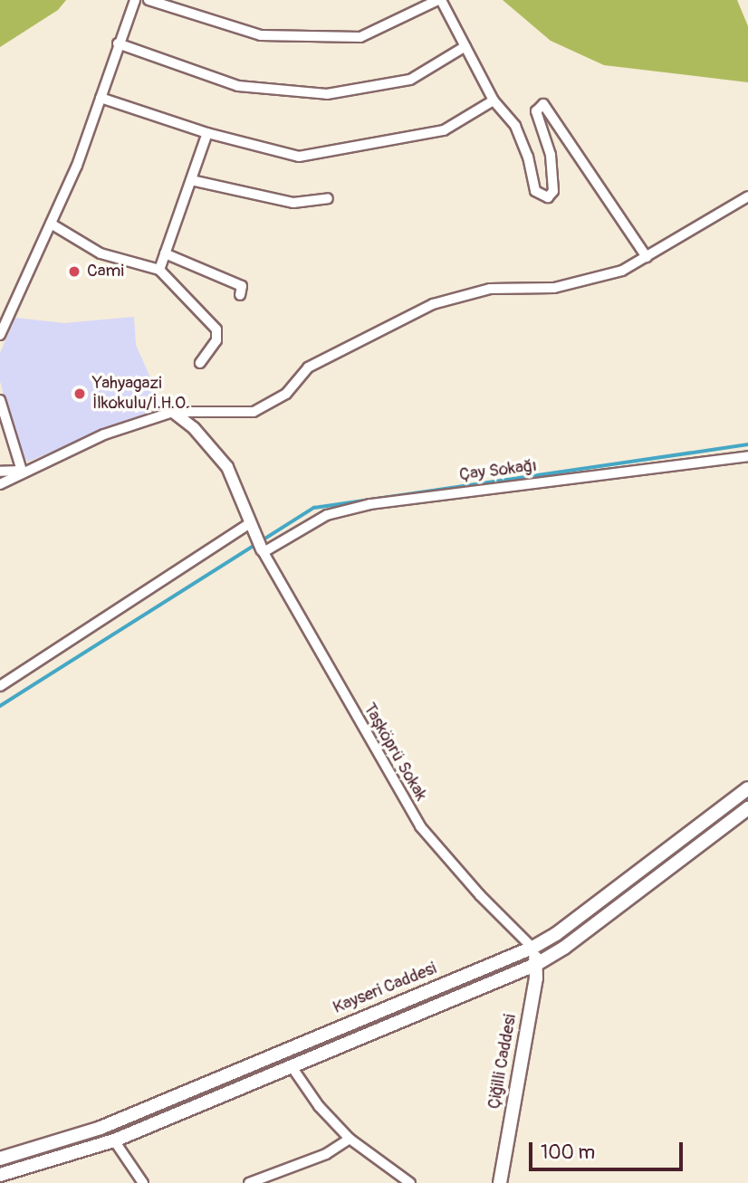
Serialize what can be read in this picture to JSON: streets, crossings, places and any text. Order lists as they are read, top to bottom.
{
  "streets": {
    "main road": ["Kayseri Caddesi", "Çiğilli Caddesi"],
    "street": ["Çay Sokağı", "Taşköprü Sokak"]
  },
  "crossings": [
    ["Çay Sokağı", "Taşköprü Sokak"],
    ["Taşköprü Sokak", "Kayseri Caddesi"],
    ["Taşköprü Sokak", "Çiğilli Caddesi"],
    ["Kayseri Caddesi", "Çiğilli Caddesi"]
  ],
  "places": ["Cami", "Yahyagazi İlkokulu/İ.H.O."],
  "scale_bar": "100 m"
}
